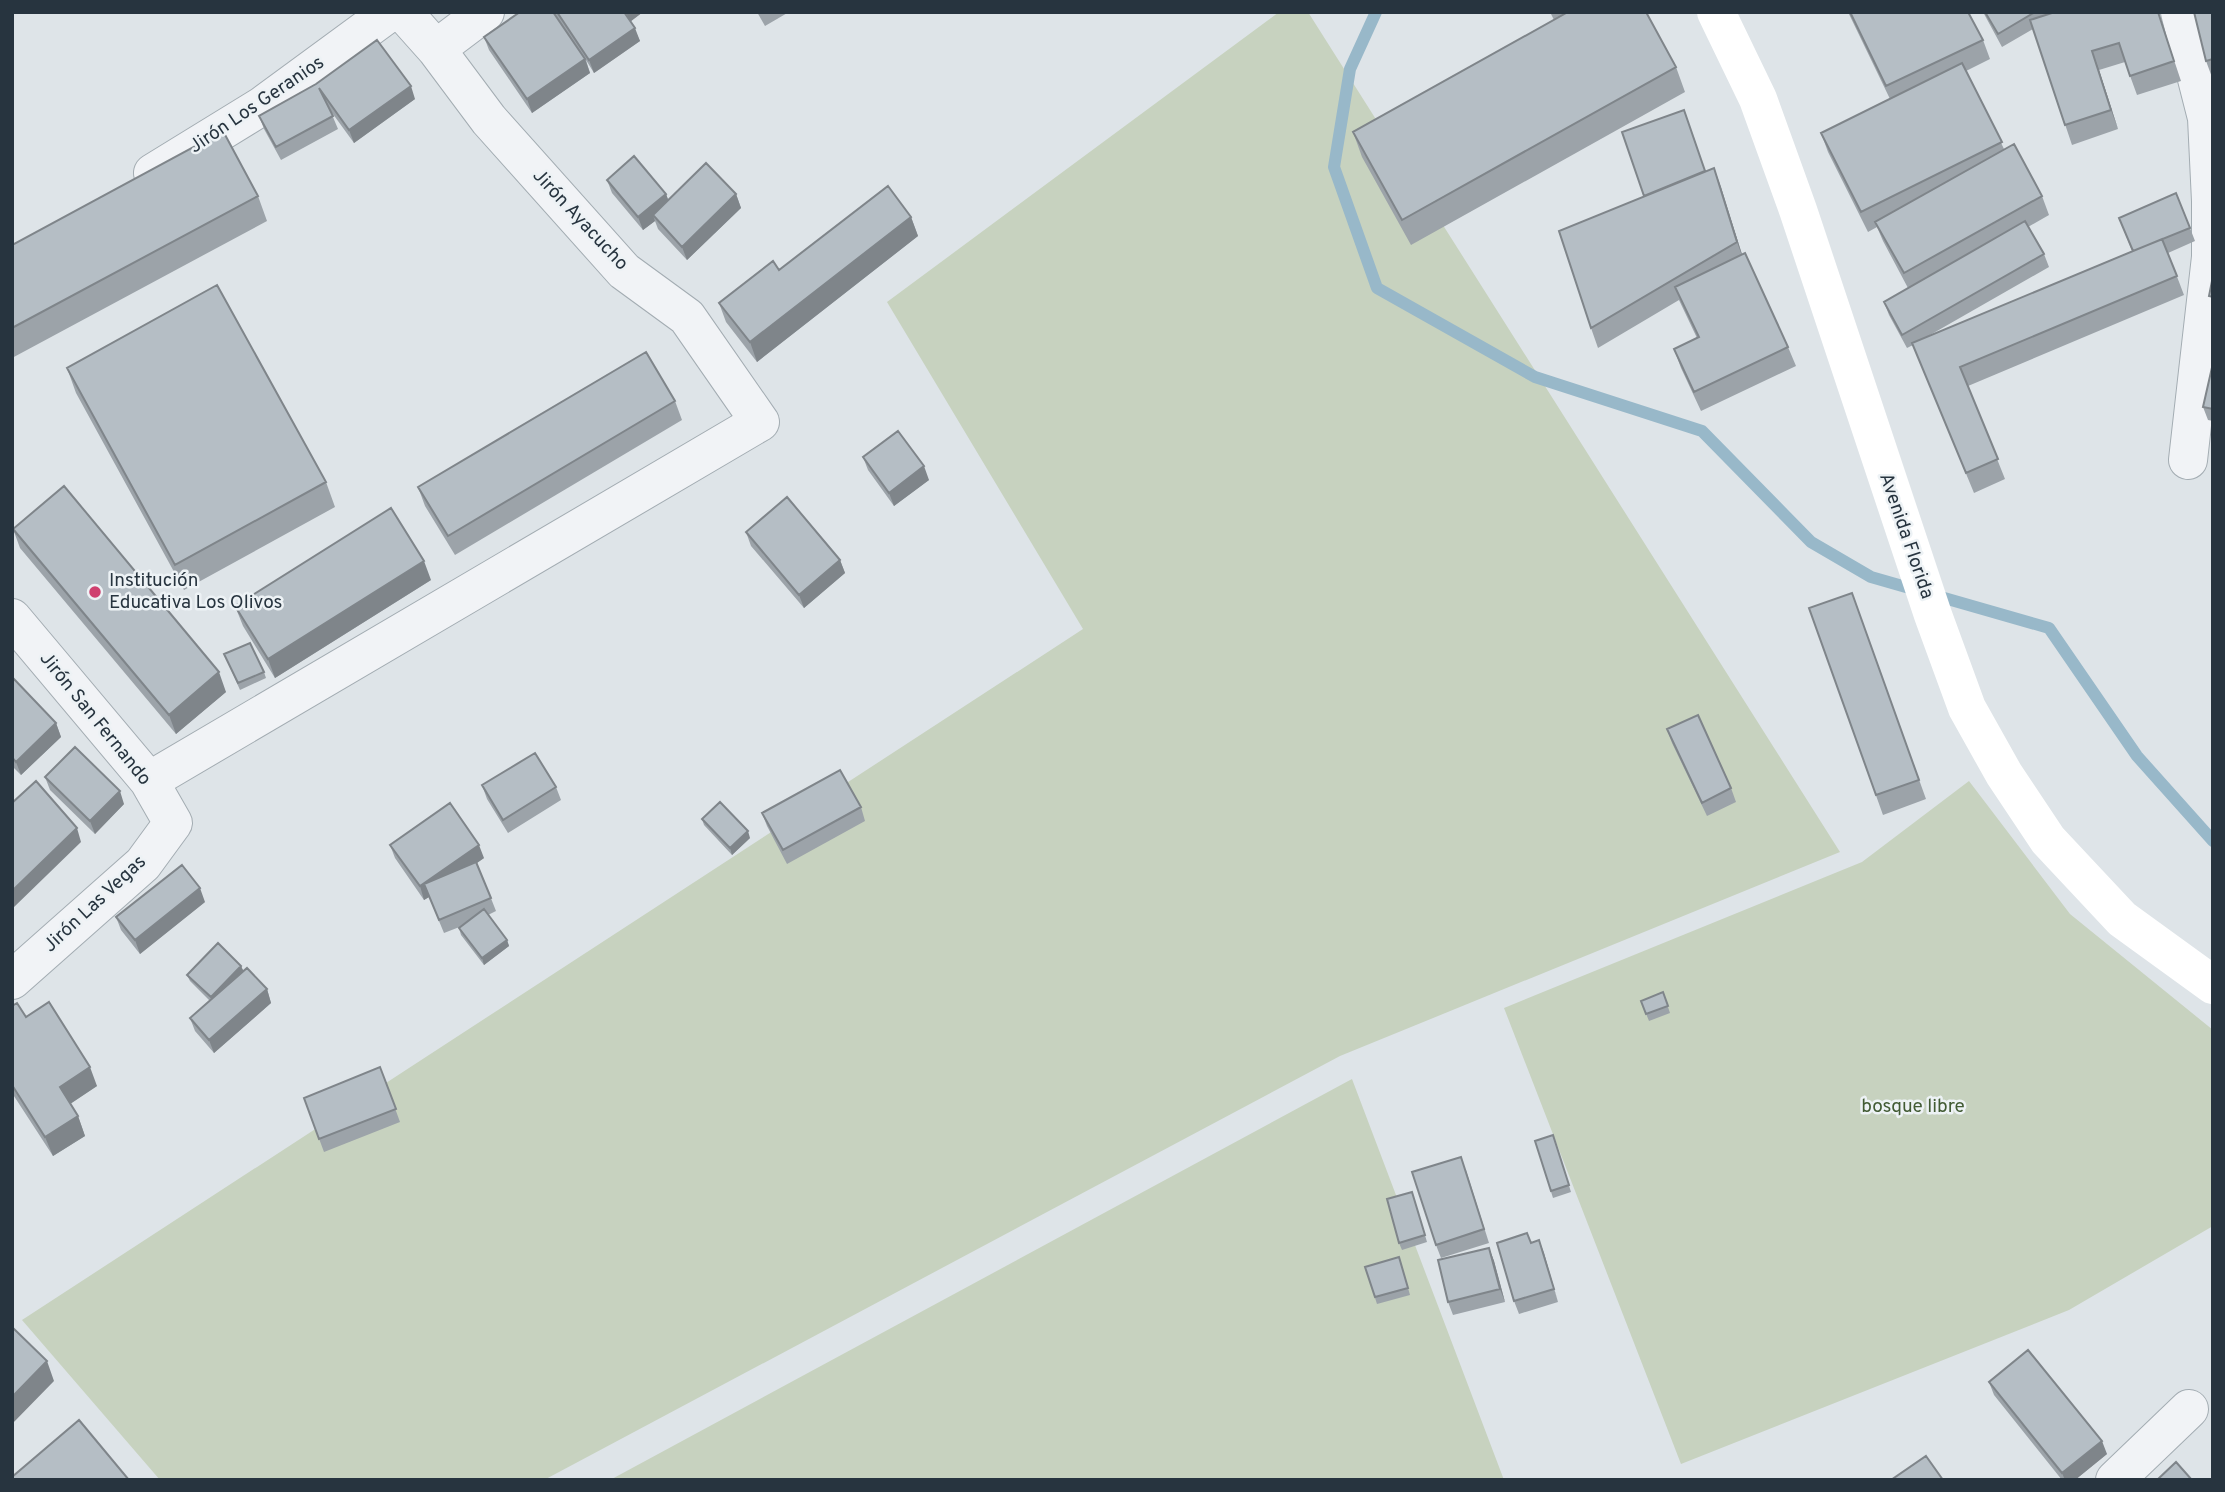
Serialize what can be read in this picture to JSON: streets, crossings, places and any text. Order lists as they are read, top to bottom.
{
  "streets": {
    "street": [
      "Jirón Los Geranios",
      "Jirón Ayacucho",
      "Avenida Florida",
      "Jirón San Fernando",
      "Jirón Las Vegas"
    ]
  },
  "crossings": [
    ["Jirón Ayacucho", "Jirón San Fernando"],
    ["Jirón San Fernando", "Jirón Las Vegas"]
  ],
  "parks": ["bosque libre"],
  "places": ["Institución Educativa Los Olivos"]
}
